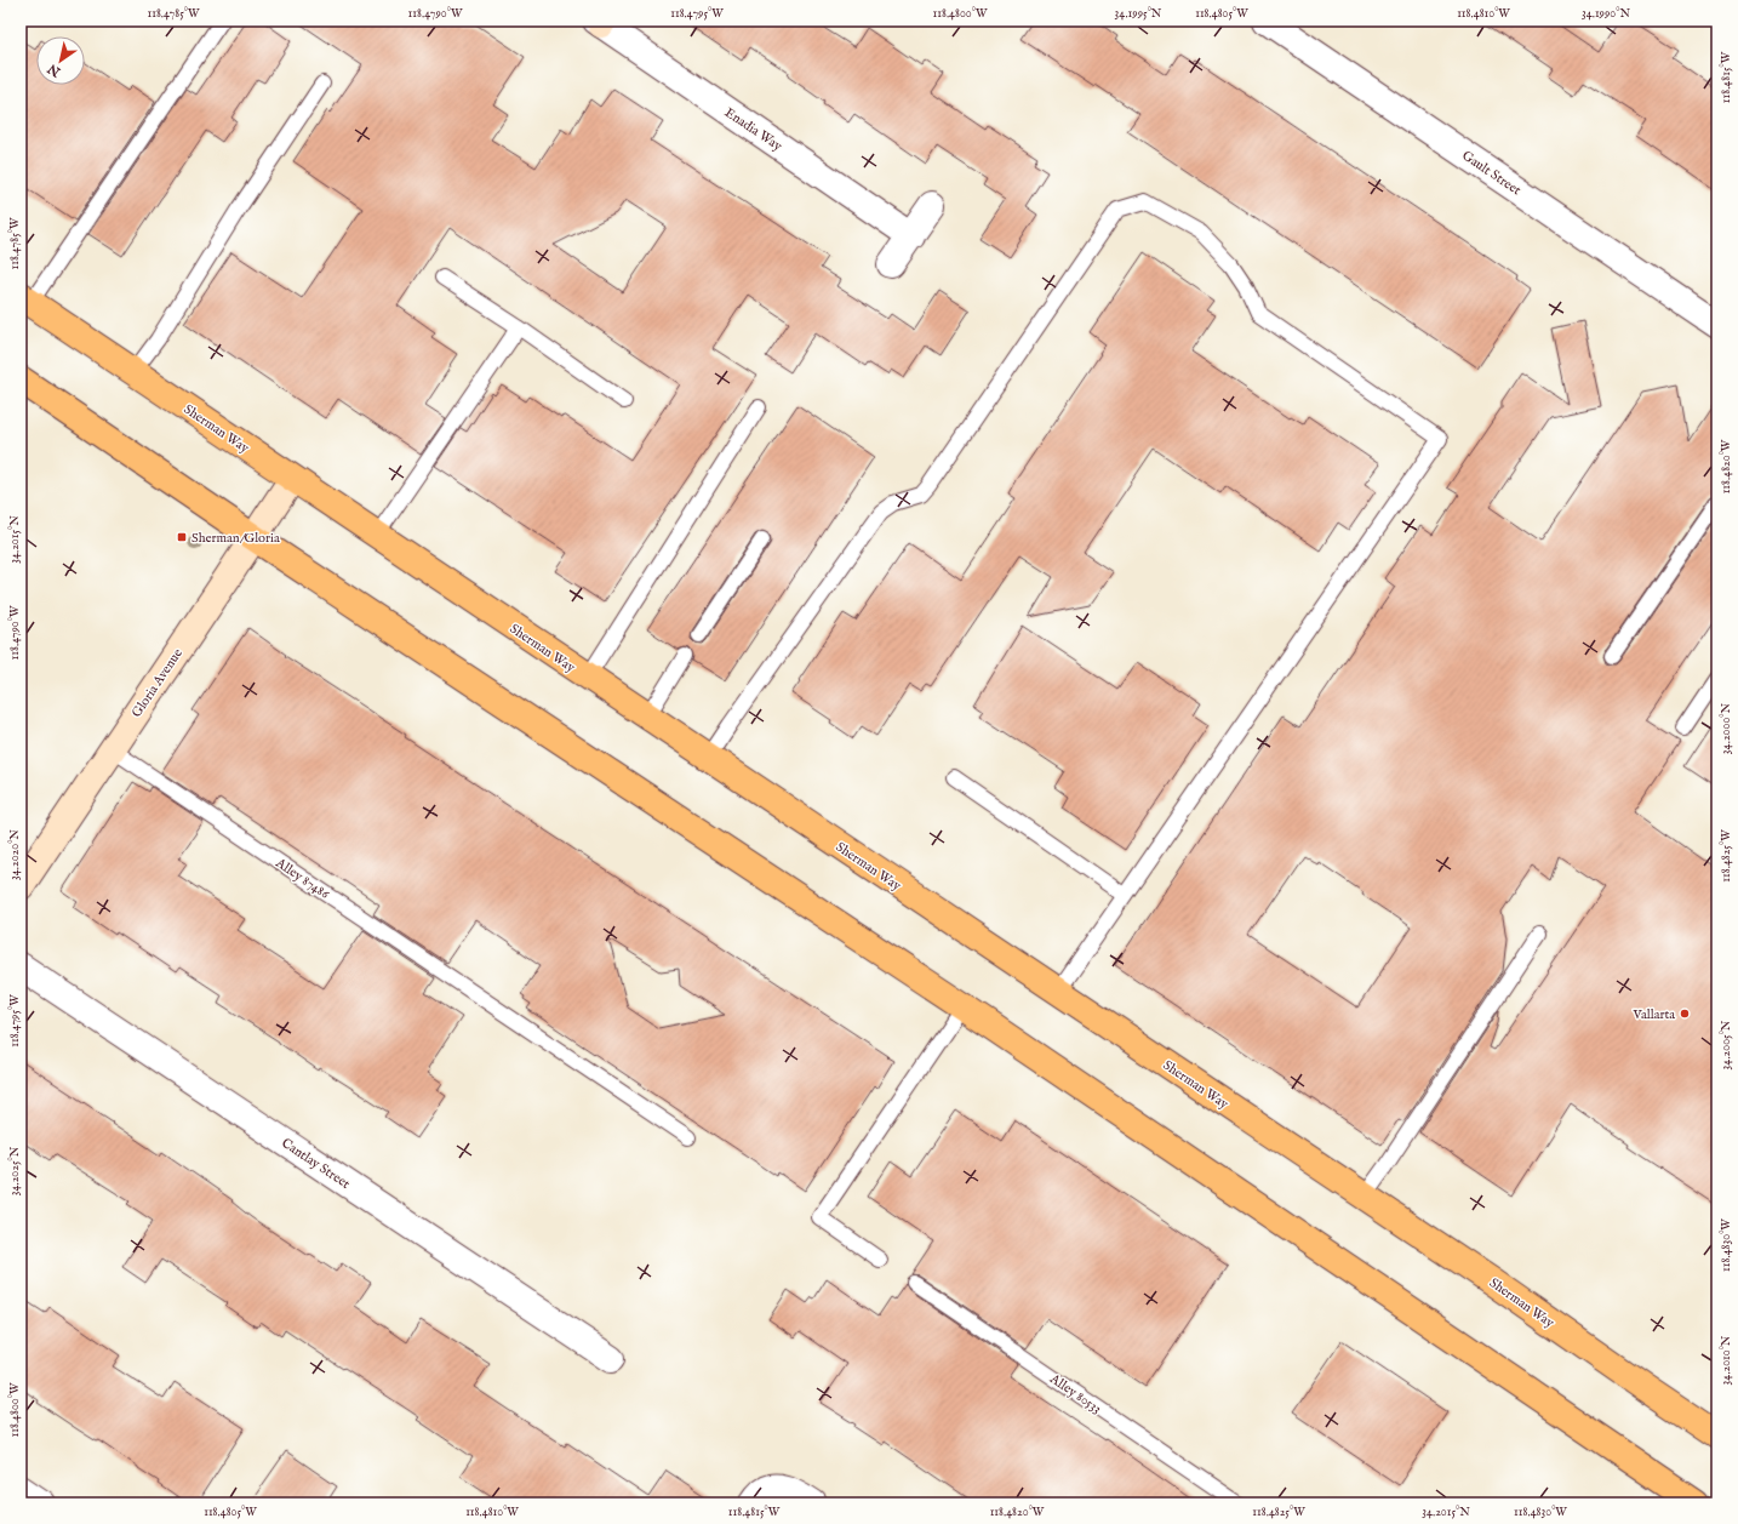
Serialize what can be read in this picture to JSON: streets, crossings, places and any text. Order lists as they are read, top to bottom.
{
  "streets": {
    "main road": ["Sherman Way"],
    "street": [
      "Enadia Way",
      "Gault Street",
      "Gloria Avenue",
      "Cantlay Street"
    ],
    "lane": ["Alley 87486", "Alley 80533"]
  },
  "crossings": [
    ["Sherman Way", "Gloria Avenue"],
    ["Gloria Avenue", "Alley 87486"]
  ],
  "places": {
    "transit": ["Sherman/Gloria"],
    "other": ["Vallarta"]
  },
  "north": "bottom left",
  "coordinates": [
    "118.4785°W",
    "118.4790°W",
    "118.4795°W",
    "118.4800°W",
    "34.1995°N",
    "118.4805°W",
    "118.4810°W",
    "34.1990°N",
    "118.4815°W",
    "118.4820°W",
    "34.2015°N",
    "34.2000°N",
    "34.2020°N",
    "118.4825°W",
    "34.2005°N",
    "34.2025°N",
    "118.4830°W",
    "34.2010°N"
  ]
}
